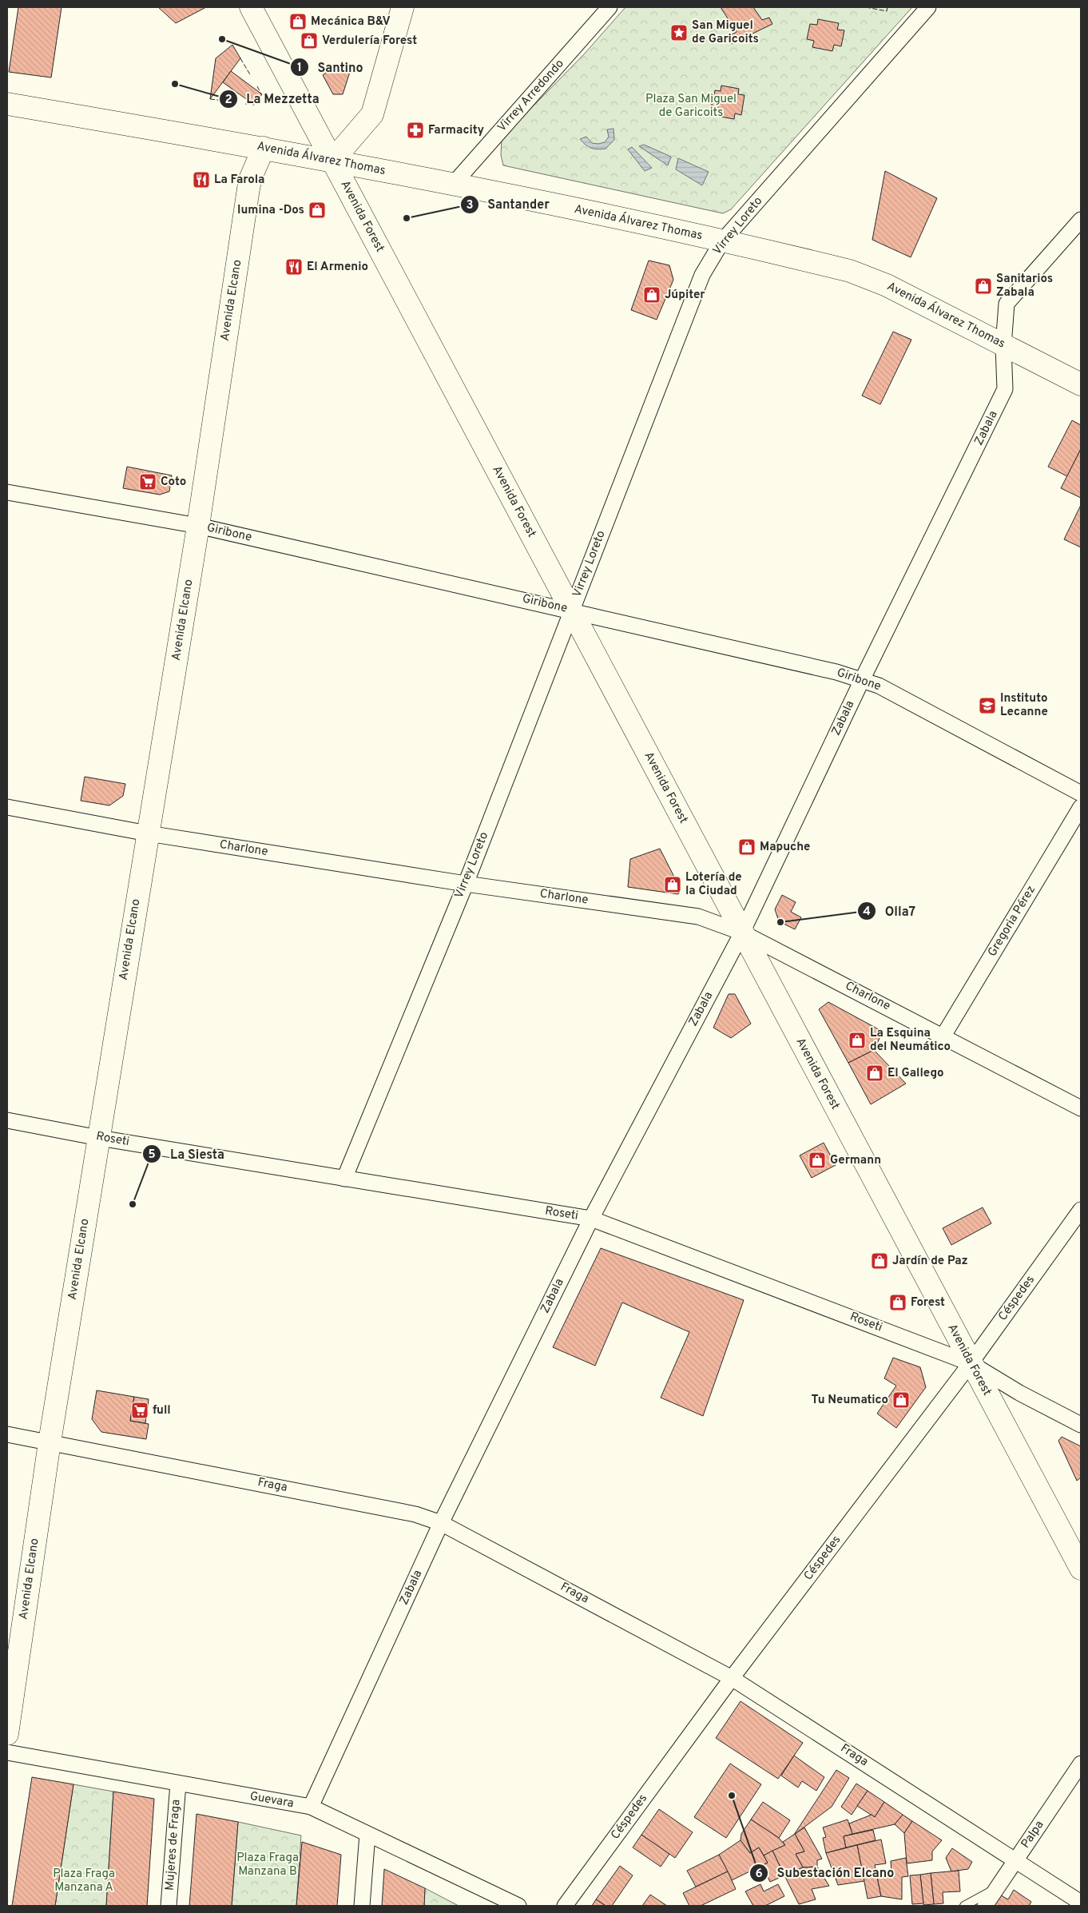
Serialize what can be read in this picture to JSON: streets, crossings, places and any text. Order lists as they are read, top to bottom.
{
  "streets": {
    "main road": ["Avenida Álvarez Thomas", "Avenida Forest", "Avenida Elcano"],
    "street": [
      "Virrey Arredondo",
      "Virrey Loreto",
      "Zabala",
      "Giribone",
      "Charlone",
      "Gregoria Pérez",
      "Roseti",
      "Céspedes",
      "Fraga",
      "Guevara",
      "Palpa",
      "Mujeres de Fraga"
    ]
  },
  "crossings": [
    ["Virrey Arredondo", "Avenida Álvarez Thomas"],
    ["Avenida Álvarez Thomas", "Avenida Forest"],
    ["Avenida Álvarez Thomas", "Virrey Loreto"],
    ["Avenida Álvarez Thomas", "Avenida Elcano"],
    ["Avenida Álvarez Thomas", "Zabala"],
    ["Avenida Forest", "Virrey Loreto"],
    ["Avenida Forest", "Zabala"],
    ["Avenida Forest", "Giribone"],
    ["Avenida Forest", "Charlone"],
    ["Avenida Forest", "Roseti"],
    ["Avenida Forest", "Céspedes"],
    ["Virrey Loreto", "Giribone"],
    ["Virrey Loreto", "Charlone"],
    ["Virrey Loreto", "Roseti"],
    ["Avenida Elcano", "Giribone"],
    ["Avenida Elcano", "Charlone"],
    ["Avenida Elcano", "Roseti"],
    ["Avenida Elcano", "Fraga"],
    ["Zabala", "Giribone"],
    ["Zabala", "Charlone"],
    ["Zabala", "Roseti"],
    ["Zabala", "Fraga"],
    ["Zabala", "Guevara"],
    ["Charlone", "Gregoria Pérez"],
    ["Roseti", "Céspedes"],
    ["Céspedes", "Fraga"],
    ["Fraga", "Palpa"],
    ["Guevara", "Mujeres de Fraga"]
  ],
  "parks": ["Plaza San Miguel de Garicoits", "Plaza Fraga Manzana B", "Plaza Fraga Manzana A"],
  "places": {
    "shop": [
      "Mecánica B&V",
      "Verdulería Forest",
      "Iumina -Dos",
      "Sanitarios Zabala",
      "Júpiter",
      "Mapuche",
      "Lotería de la Ciudad",
      "La Esquina del Neumático",
      "El Gallego",
      "Germann",
      "Jardín de Paz",
      "Forest",
      "Tu Neumatico"
    ],
    "place": ["San Miguel de Garicoits"],
    "other": [
      "Santino",
      "La Mezzetta",
      "Santander",
      "Olla7",
      "La Siesta",
      "Subestación Elcano"
    ],
    "pharmacy": ["Farmacity"],
    "restaurant": ["La Farola", "El Armenio"],
    "supermarket": ["Coto", "full"],
    "school or university": ["Instituto Lecanne"]
  }
}
